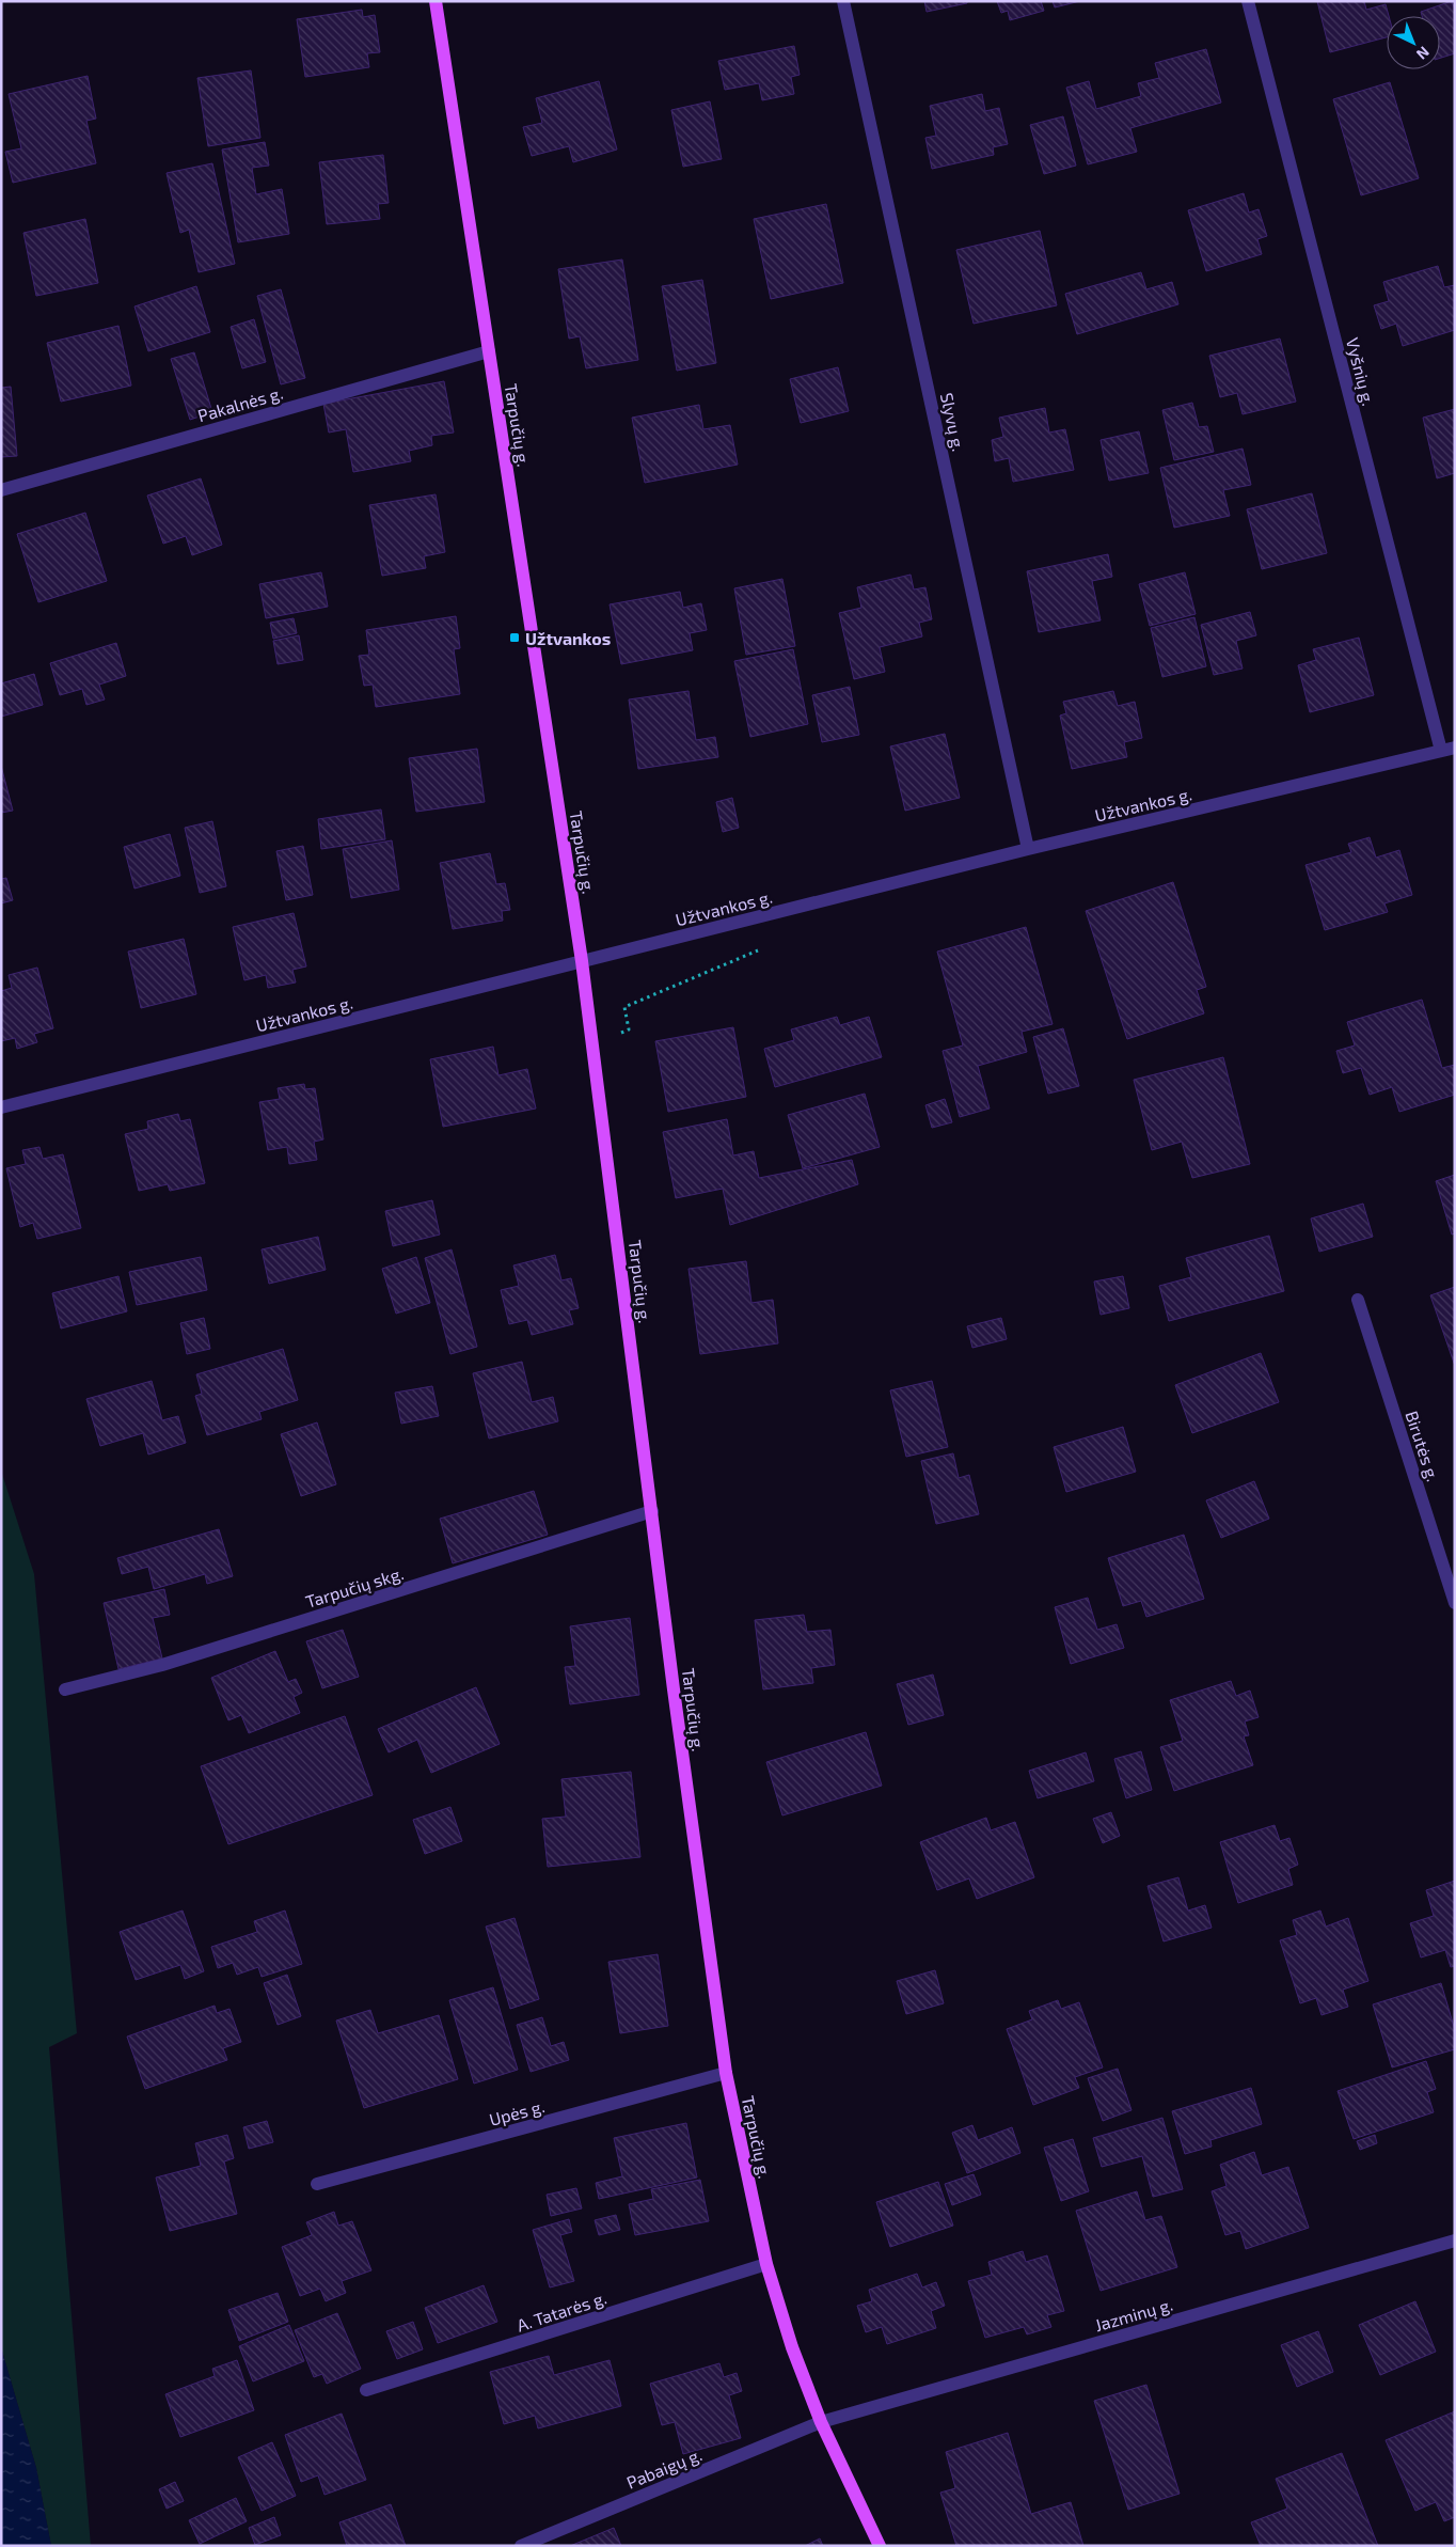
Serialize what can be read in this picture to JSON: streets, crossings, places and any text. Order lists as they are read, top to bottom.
{
  "streets": {
    "main road": ["Tarpučių g."],
    "street": [
      "Vyšnių g.",
      "Pakalnės g.",
      "Slyvų g.",
      "Užtvankos g.",
      "Birutės g.",
      "Tarpučių skg.",
      "Upės g.",
      "A. Tatarės g.",
      "Jazminų g.",
      "Pabaigų g."
    ]
  },
  "crossings": [
    ["Vyšnių g.", "Užtvankos g."],
    ["Pakalnės g.", "Tarpučių g."],
    ["Slyvų g.", "Užtvankos g."],
    ["Tarpučių g.", "Užtvankos g."],
    ["Tarpučių g.", "Tarpučių skg."],
    ["Tarpučių g.", "Upės g."],
    ["Tarpučių g.", "A. Tatarės g."],
    ["Tarpučių g.", "Jazminų g."],
    ["Tarpučių g.", "Pabaigų g."],
    ["Jazminų g.", "Pabaigų g."]
  ],
  "places": {
    "transit": ["Užtvankos"]
  },
  "north": "bottom right"
}
